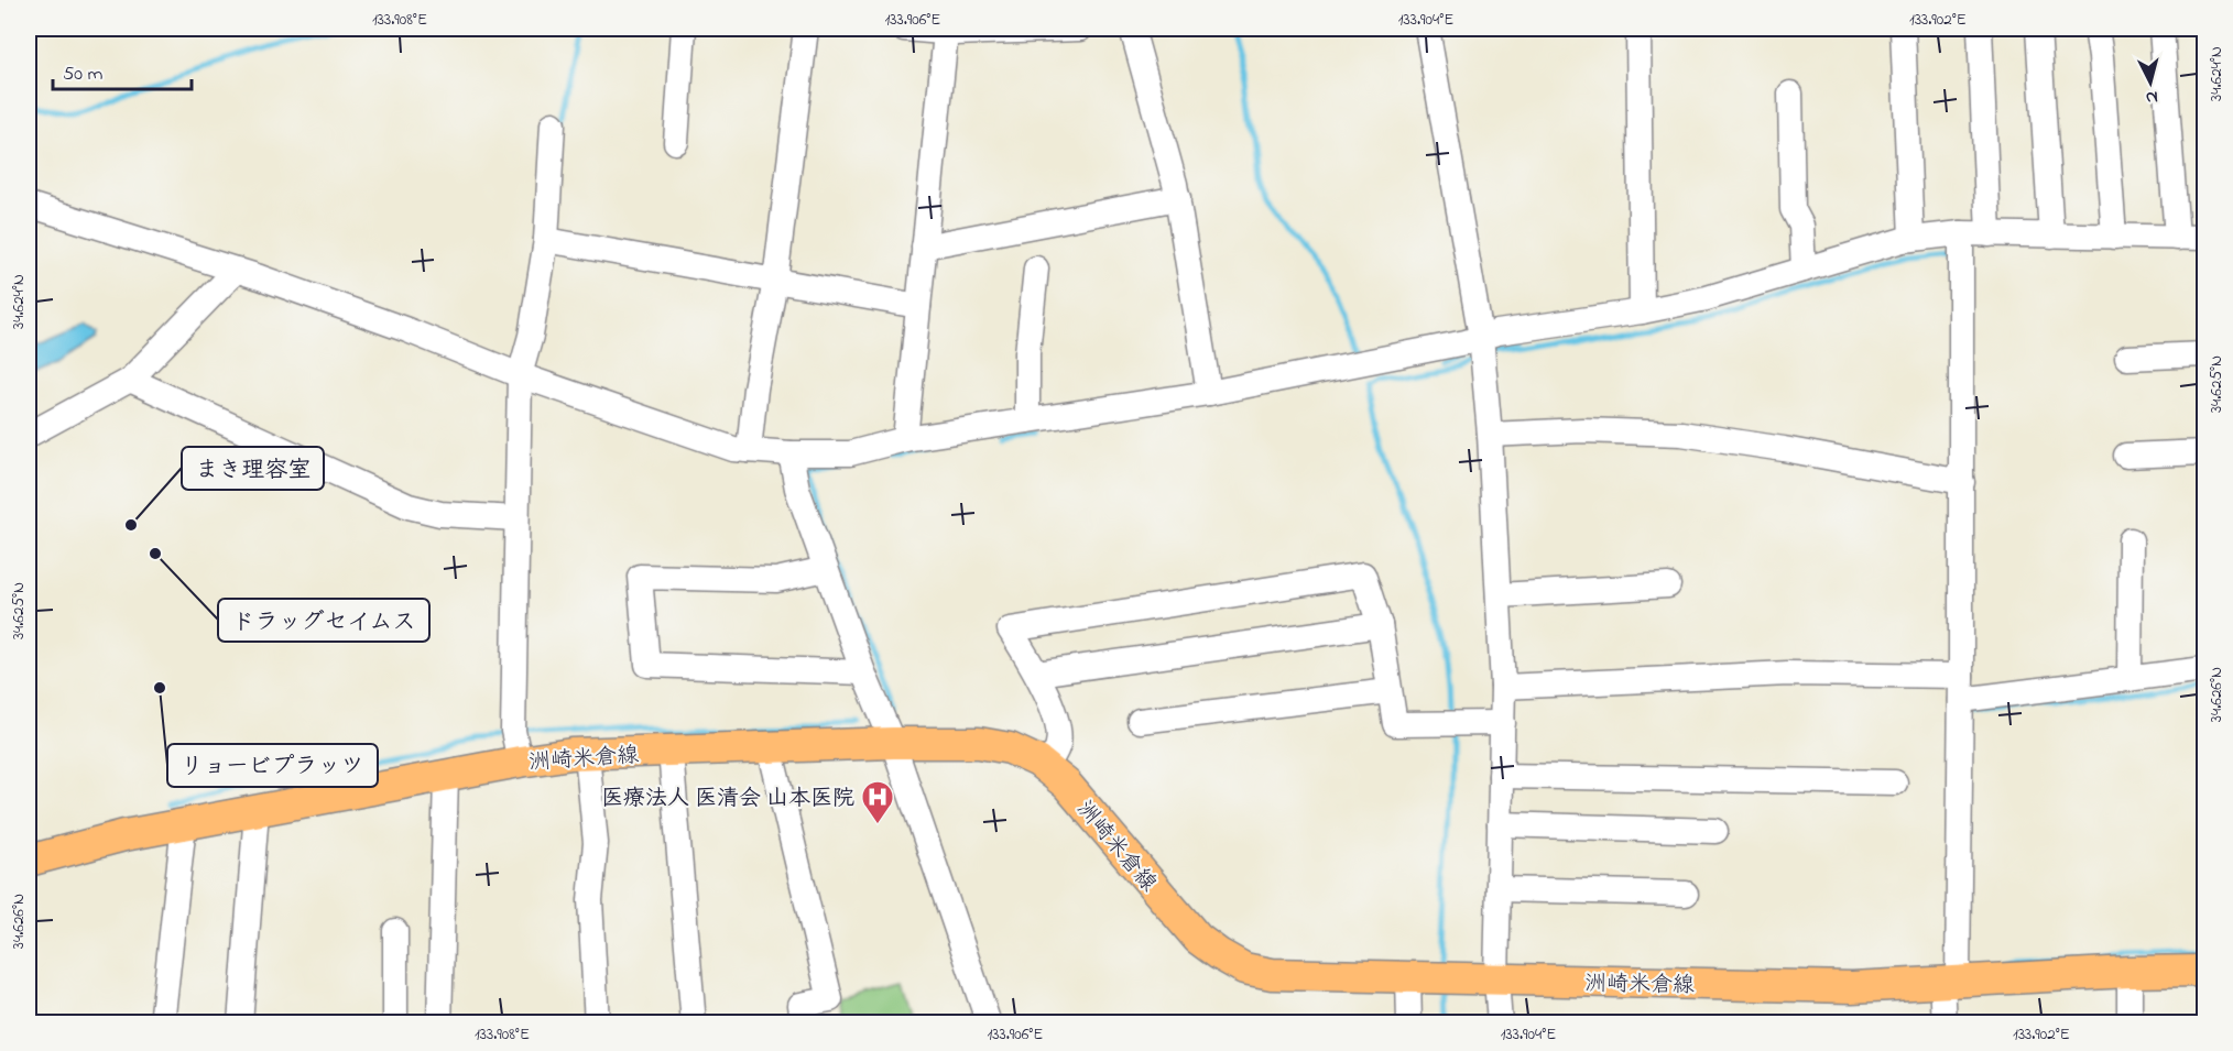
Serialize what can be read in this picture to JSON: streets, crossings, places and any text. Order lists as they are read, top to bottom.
{
  "streets": {
    "main road": ["洲崎米倉線"]
  },
  "places": {
    "other": ["まき理容室", "ドラッグセイムス", "リョービプラッツ"],
    "hospital": ["医療法人 医清会 山本医院"]
  },
  "scale_bar": "50 m",
  "north": "bottom",
  "coordinates": [
    "133.908°E",
    "133.906°E",
    "133.904°E",
    "133.902°E",
    "34.624°N",
    "34.625°N",
    "34.626°N"
  ]
}
